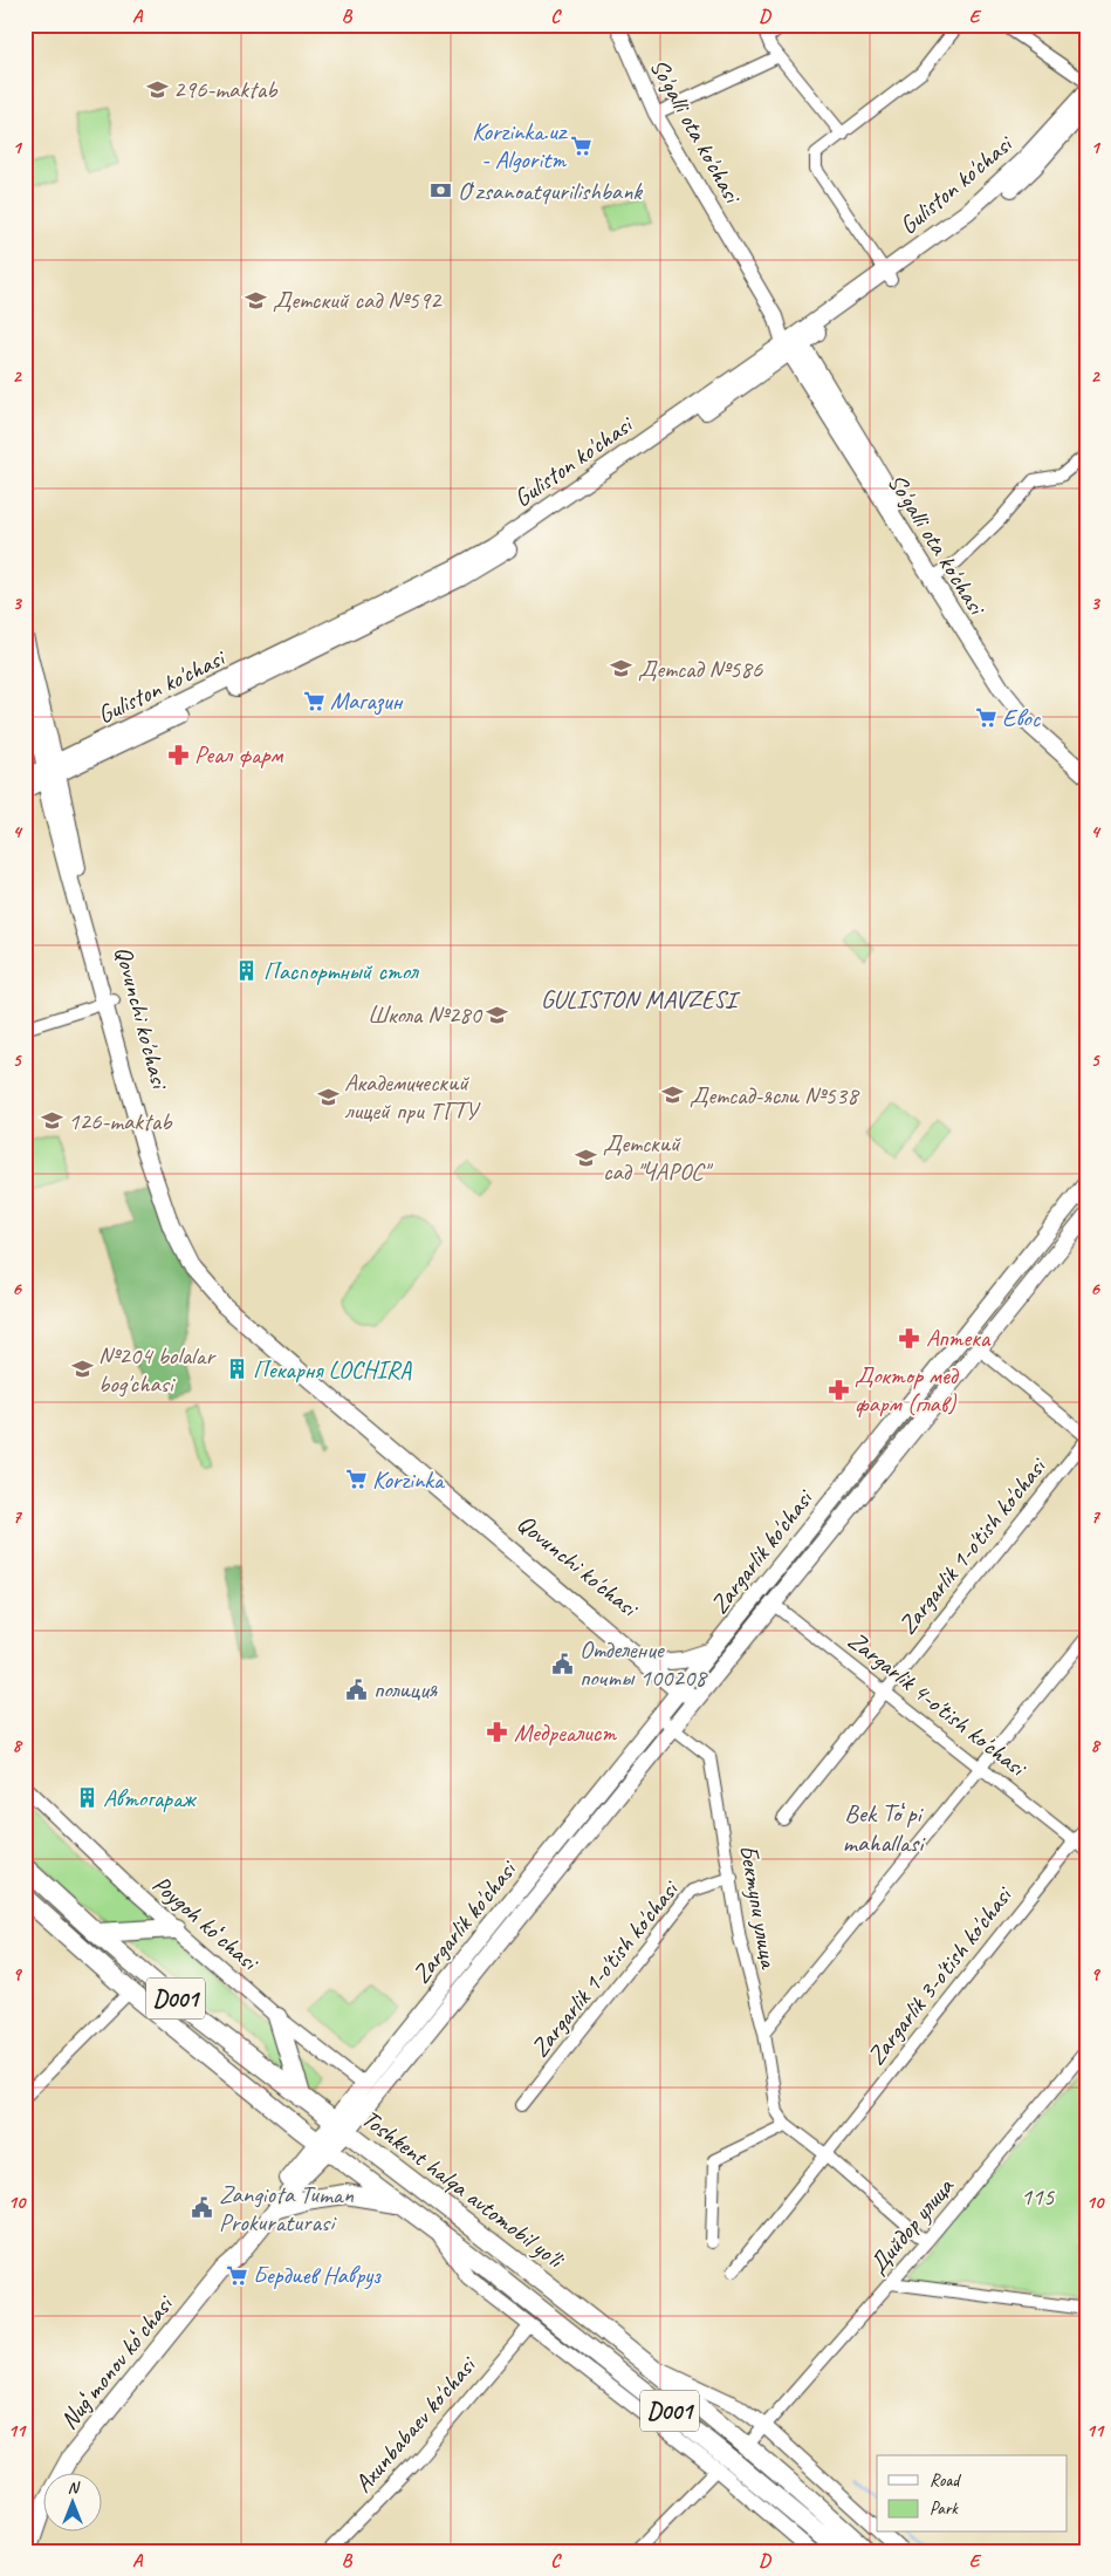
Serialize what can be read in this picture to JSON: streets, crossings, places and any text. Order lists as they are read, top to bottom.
{
  "streets": {
    "highway": ["D001", "Toshkent halqa avtomobil yo'li"],
    "main road": [
      "So'galli ota ko'chasi",
      "Guliston ko'chasi",
      "Qovunchi ko'chasi",
      "Zargarlik ko'chasi",
      "Zargarlik 4-o'tish ko'chasi",
      "Nugʻmonov koʻchasi"
    ],
    "street": [
      "Zargarlik 1-o'tish ko'chasi",
      "Бектупи улица",
      "Poygoh koʻchasi",
      "Zargarlik 3-o'tish ko'chasi",
      "Дийдор улица",
      "Axunbabaev ko'chasi"
    ]
  },
  "crossings": [
    ["So'galli ota ko'chasi", "Guliston ko'chasi"],
    ["Guliston ko'chasi", "Qovunchi ko'chasi"],
    ["Qovunchi ko'chasi", "Zargarlik ko'chasi"],
    ["Zargarlik 1-o'tish ko'chasi", "Zargarlik 4-o'tish ko'chasi"],
    ["Zargarlik 1-o'tish ko'chasi", "Бектупи улица"],
    ["Zargarlik ko'chasi", "Zargarlik 4-o'tish ko'chasi"],
    ["Zargarlik ko'chasi", "Бектупи улица"],
    ["Zargarlik ko'chasi", "Poygoh koʻchasi"],
    ["Zargarlik ko'chasi", "Toshkent halqa avtomobil yo'li"],
    ["Zargarlik ko'chasi", "Nugʻmonov koʻchasi"],
    ["Zargarlik 4-o'tish ko'chasi", "Zargarlik 3-o'tish ko'chasi"],
    ["Toshkent halqa avtomobil yo'li", "Дийдор улица"],
    ["Toshkent halqa avtomobil yo'li", "Nugʻmonov koʻchasi"]
  ],
  "districts": ["GULISTON MAVZESI", "Bek Toʻpi mahallasi"],
  "parks": ["115"],
  "places": {
    "school or university": [
      "296-maktab",
      "Детcкий сад №592",
      "Детсад №586",
      "Школа №280",
      "Детсад-ясли №538",
      "Академический лицей при ТГТУ",
      "126-maktab",
      "Детский сад \"ЧАРОС\"",
      "№204 bolalar bog'chasi"
    ],
    "supermarket": [
      "Korzinka.uz - Algoritm",
      "Магазин",
      "Евос",
      "Korzinka",
      "Бердиев Навруз"
    ],
    "bank": ["Oʻzsanoatqurilishbank"],
    "pharmacy": [
      "Реал фарм",
      "Аптека",
      "Доктор мед фарм (глав)",
      "Медреалист"
    ],
    "building": ["Паспортный стол", "Пекарня LOCHIRA", "Автогараж"],
    "public building": ["Отделение почты 100208", "полиция", "Zangiota Tuman Prokuraturasi"]
  },
  "legend": ["Road", "Park"],
  "north": "top",
  "grid": {
    "columns": [
      "A",
      "B",
      "C",
      "D",
      "E"
    ],
    "rows": [
      "1",
      "2",
      "3",
      "4",
      "5",
      "6",
      "7",
      "8",
      "9",
      "10",
      "11"
    ]
  }
}
